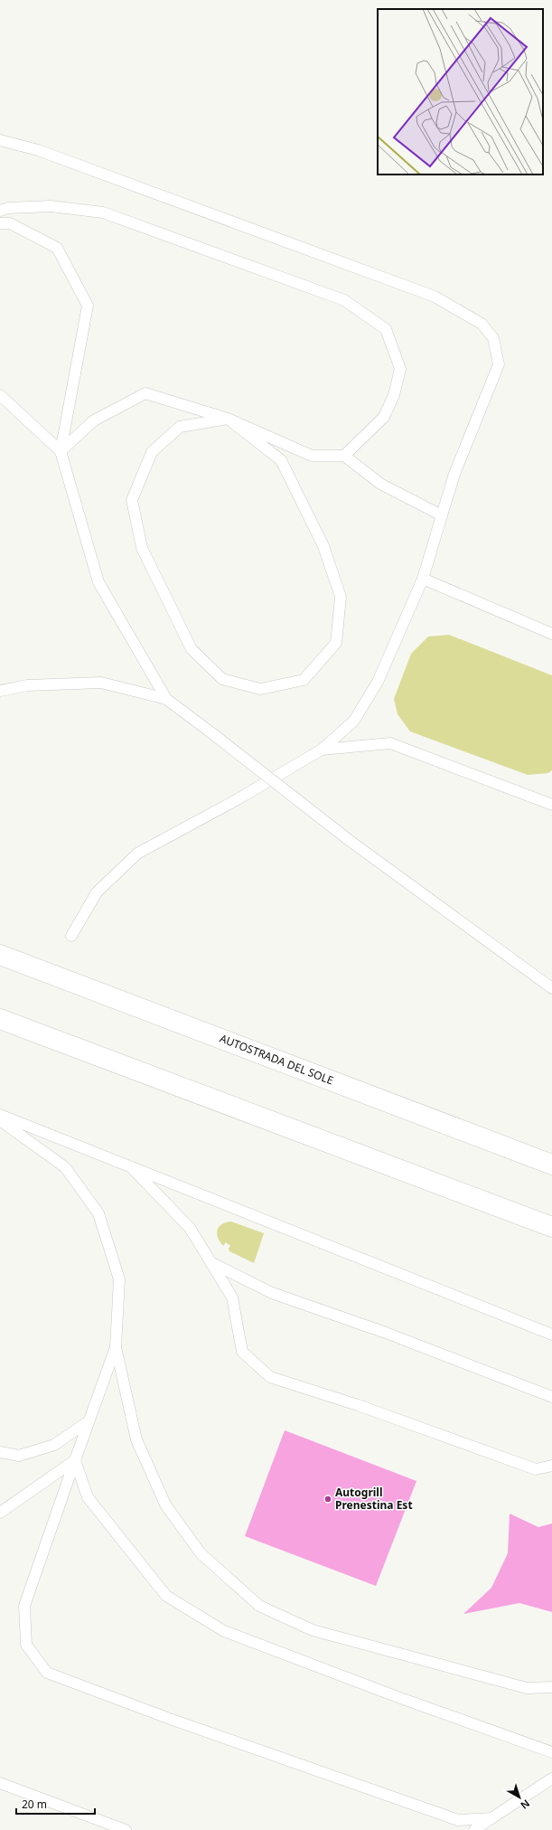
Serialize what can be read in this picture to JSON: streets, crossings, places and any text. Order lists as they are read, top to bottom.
{
  "streets": {
    "highway": ["AUTOSTRADA DEL SOLE"]
  },
  "places": ["Autogrill Prenestina Est"],
  "scale_bar": "20 m",
  "north": "bottom right"
}
